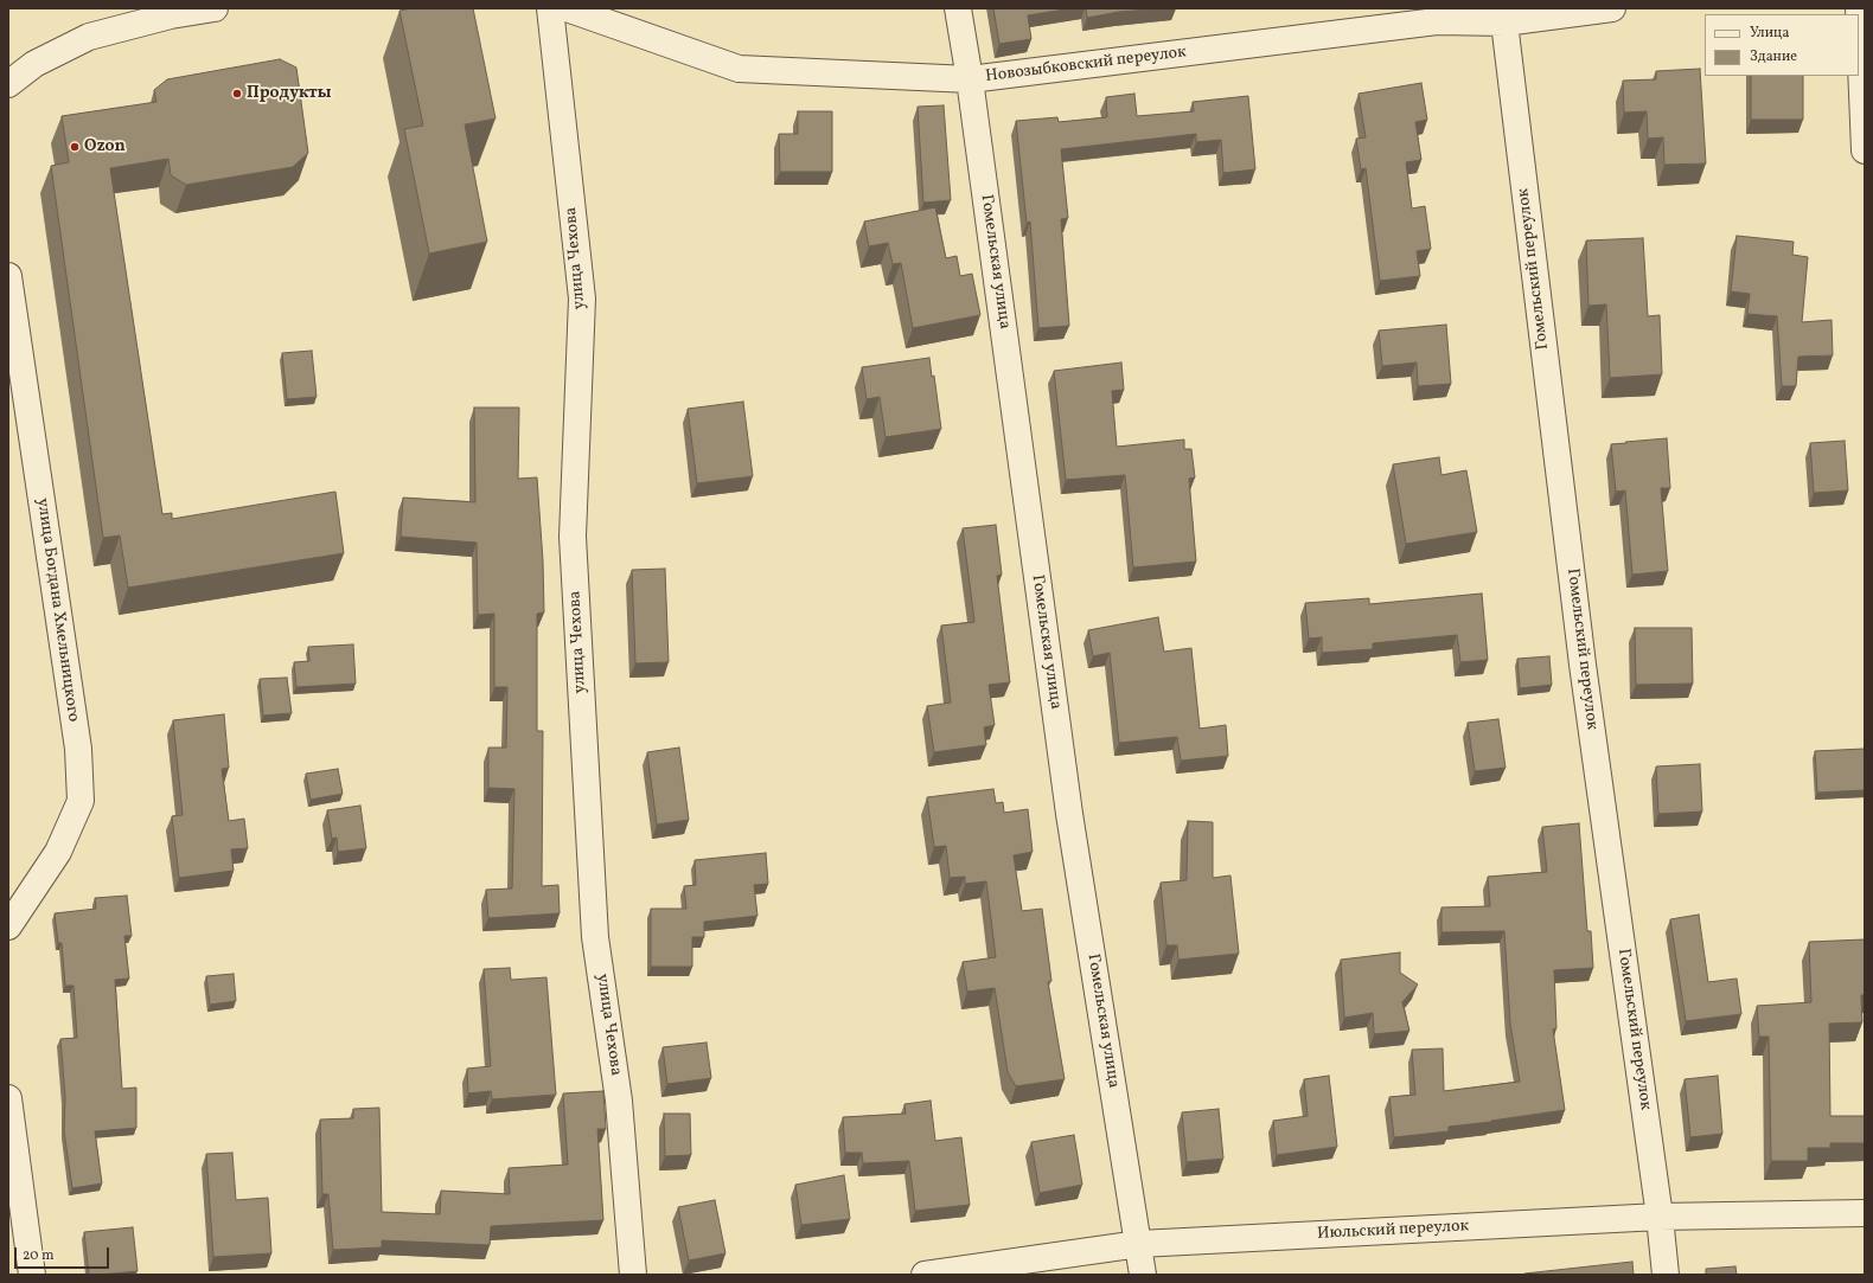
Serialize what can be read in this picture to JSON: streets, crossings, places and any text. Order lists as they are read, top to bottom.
{
  "streets": {
    "street": [
      "Новозыбковский переулок",
      "улица Чехова",
      "Гомельская улица",
      "Гомельский переулок",
      "улица Богдана Хмельницкого",
      "Июльский переулок"
    ]
  },
  "crossings": [
    ["Новозыбковский переулок", "Гомельская улица"],
    ["Новозыбковский переулок", "Гомельский переулок"],
    ["Гомельская улица", "Июльский переулок"],
    ["Гомельский переулок", "Июльский переулок"]
  ],
  "places": ["Продукты", "Ozon"],
  "legend": ["Улица", "Здание"],
  "scale_bar": "20 m"
}
